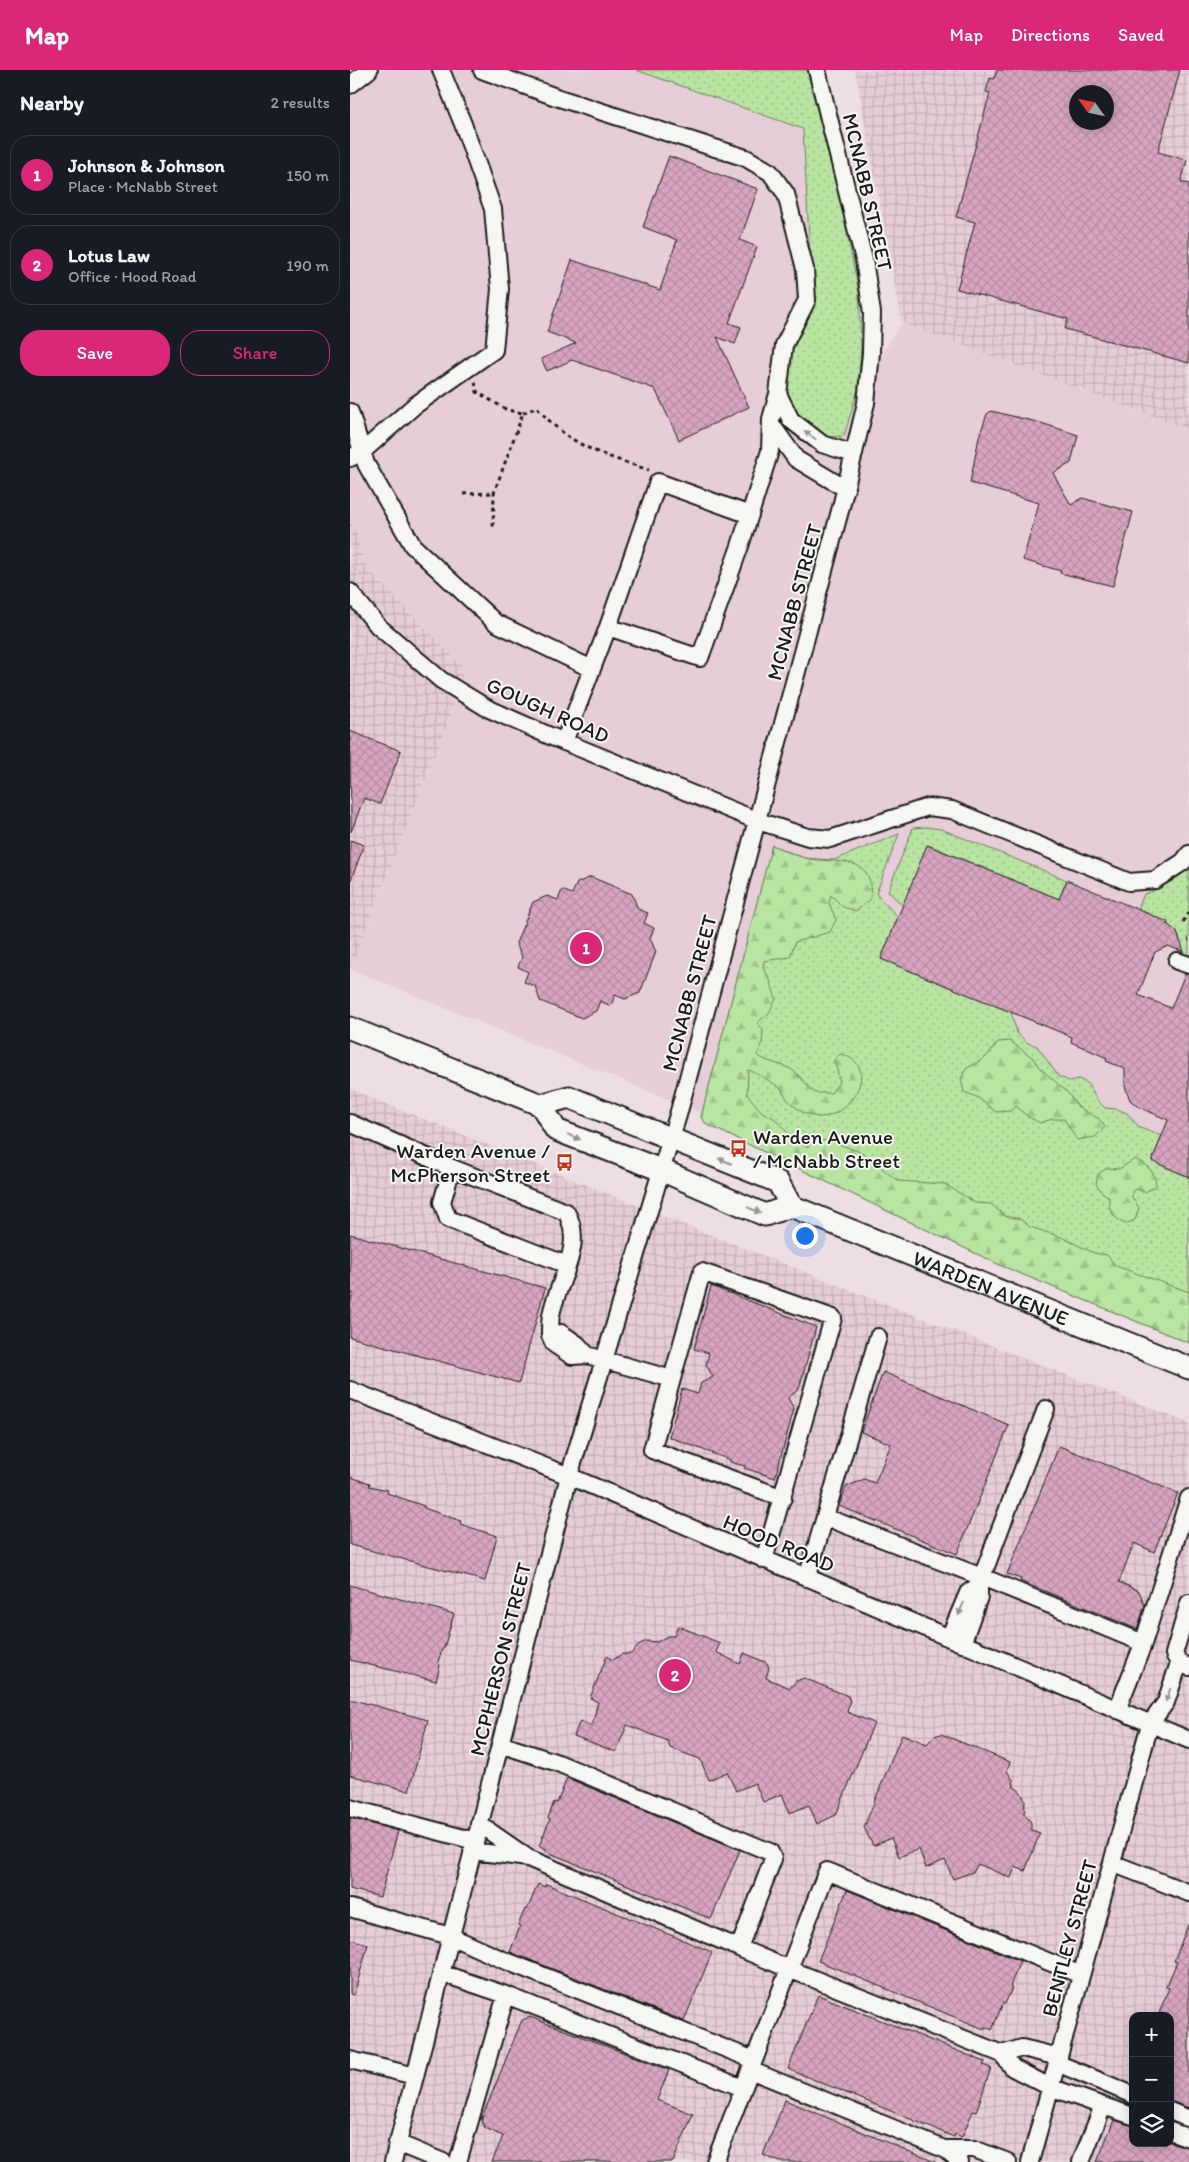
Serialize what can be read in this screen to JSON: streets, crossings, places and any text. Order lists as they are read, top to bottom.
{
  "streets": {
    "main road": ["WARDEN AVENUE"],
    "street": [
      "MCNABB STREET",
      "GOUGH ROAD",
      "HOOD ROAD",
      "MCPHERSON STREET",
      "BENTLEY STREET"
    ]
  },
  "crossings": [
    ["MCNABB STREET", "GOUGH ROAD"],
    ["MCNABB STREET", "MCPHERSON STREET"],
    ["HOOD ROAD", "MCPHERSON STREET"],
    ["HOOD ROAD", "BENTLEY STREET"]
  ],
  "places": {
    "bus stop": ["Warden Avenue / McNabb Street", "Warden Avenue / McPherson Street"]
  },
  "north": "top left",
  "page": {
    "header": "Map",
    "nav": ["Map", "Directions", "Saved"],
    "heading": ["Nearby", "2 results"],
    "list": [
      {
        "mark": "1",
        "name": "Johnson & Johnson",
        "note": "Place · McNabb Street",
        "value": "150 m"
      },
      {
        "mark": "2",
        "name": "Lotus Law",
        "note": "Office · Hood Road",
        "value": "190 m"
      }
    ],
    "buttons": ["Save", "Share"],
    "pins": ["1", "2"],
    "map_buttons": ["+", "−"]
  }
}
